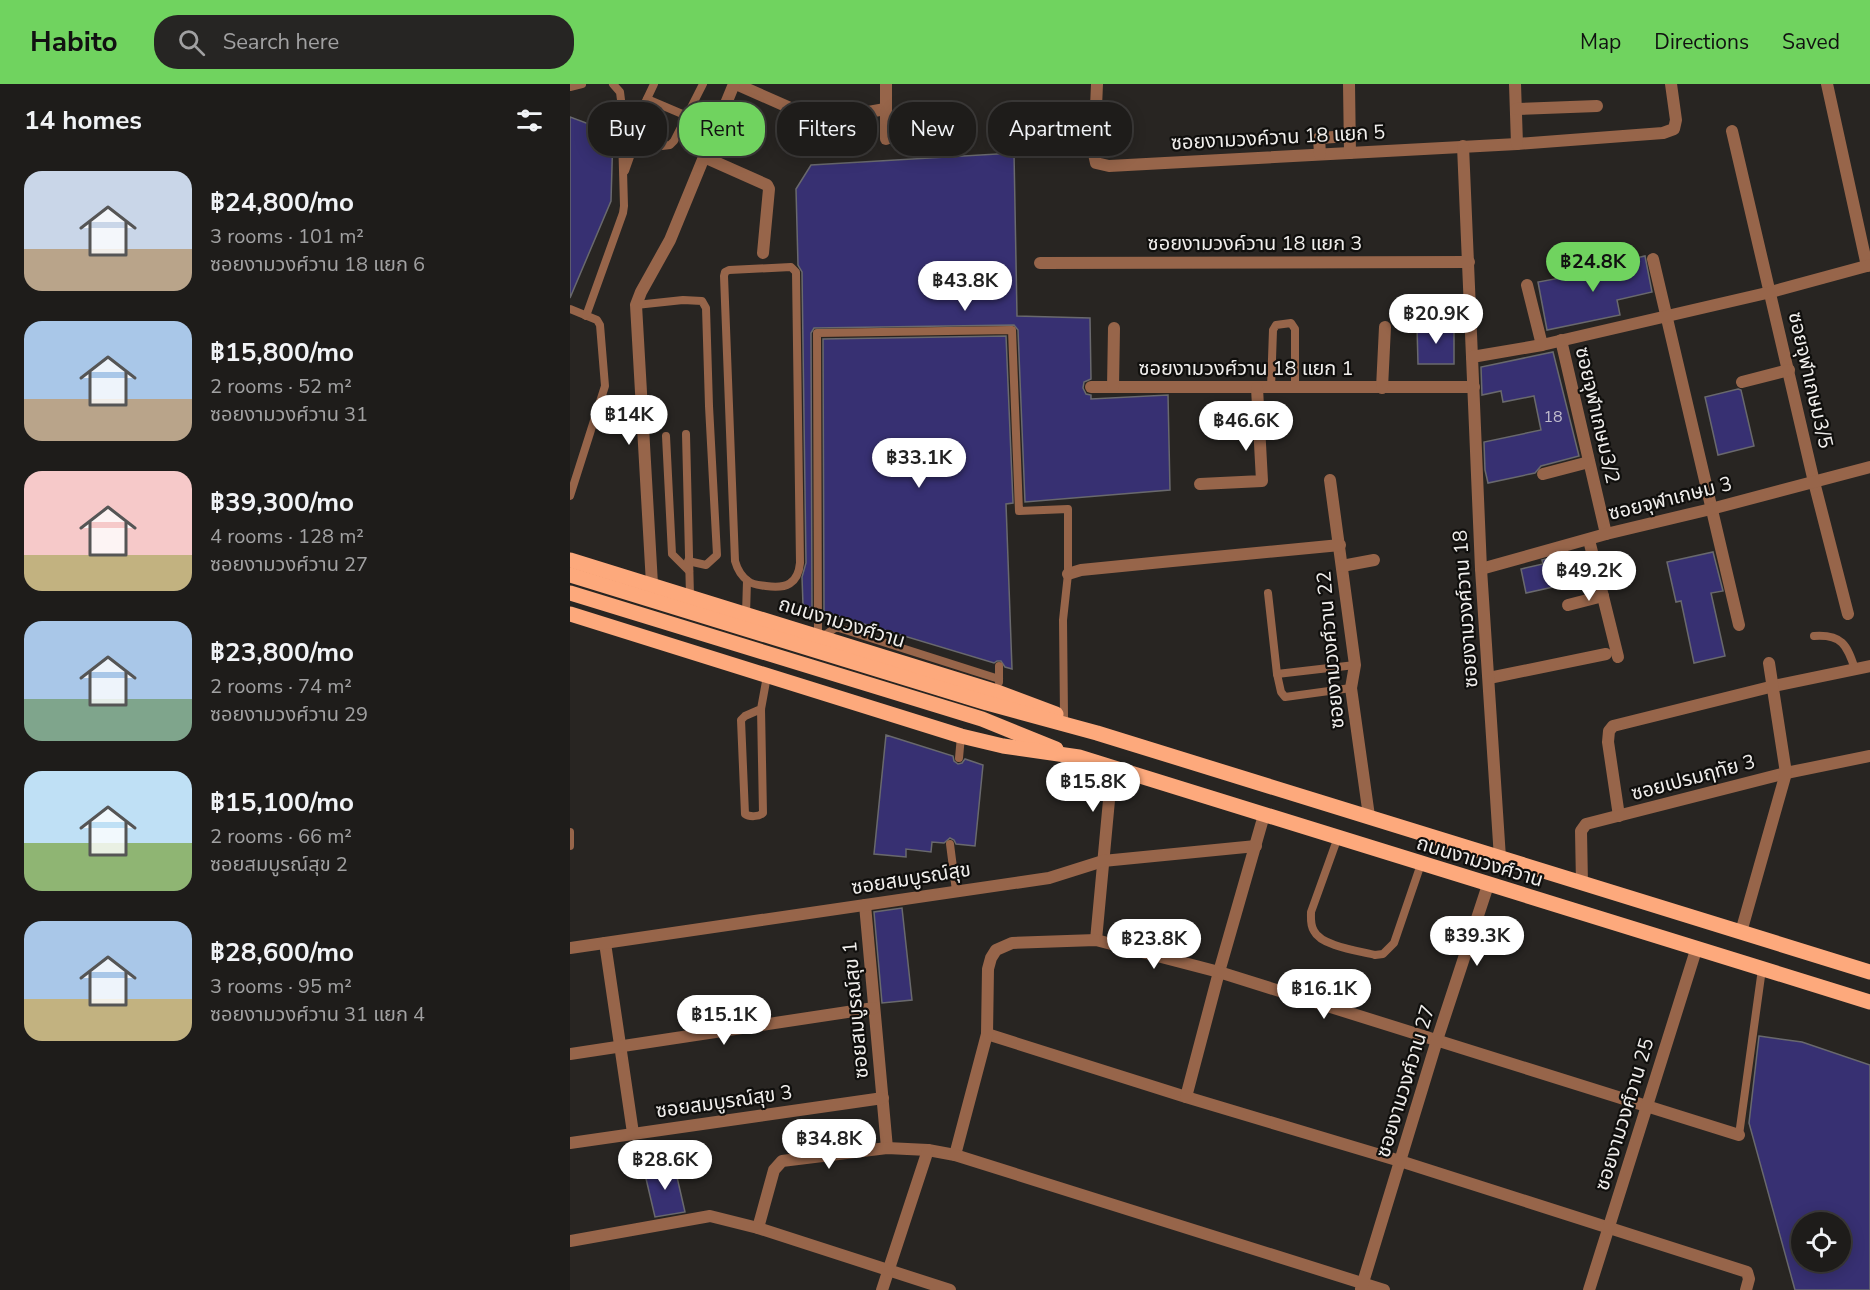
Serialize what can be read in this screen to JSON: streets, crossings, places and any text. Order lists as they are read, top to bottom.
{
  "streets": {
    "main road": ["ถนนงามวงศ์วาน"],
    "street": [
      "ซอยงามวงค์วาน 18 แยก 5",
      "ซอยงามวงค์วาน 18 แยก 3",
      "ซอยงามวงศ์วาน 18 แยก 1",
      "ซอยจุฬาเกษม3/5",
      "ซอยจุฬาเกษม3/2",
      "ซอยจุฬาเกษม 3",
      "ซอยงามวงศ์วาน 18",
      "ซอยงามวงศ์วาน 22",
      "ซอยเปรมฤทัย 3",
      "ซอยสมบูรณ์สุข",
      "ซอยสมบูรณ์สุข 1",
      "ซอยงามวงศ์วาน 27",
      "ซอยสมบูรณ์สุข 3",
      "ซอยงามวงศ์วาน 25"
    ]
  },
  "crossings": [
    ["ซอยงามวงค์วาน 18 แยก 5", "ซอยงามวงศ์วาน 18"],
    ["ซอยงามวงค์วาน 18 แยก 3", "ซอยงามวงศ์วาน 18"],
    ["ซอยงามวงศ์วาน 18 แยก 1", "ซอยงามวงศ์วาน 18"],
    ["ซอยจุฬาเกษม3/5", "ซอยจุฬาเกษม 3"],
    ["ซอยจุฬาเกษม3/2", "ซอยจุฬาเกษม 3"],
    ["ซอยจุฬาเกษม 3", "ซอยงามวงศ์วาน 18"],
    ["ซอยงามวงศ์วาน 18", "ถนนงามวงศ์วาน"],
    ["ถนนงามวงศ์วาน", "ซอยงามวงศ์วาน 22"],
    ["ถนนงามวงศ์วาน", "ซอยเปรมฤทัย 3"],
    ["ถนนงามวงศ์วาน", "ซอยงามวงศ์วาน 27"],
    ["ถนนงามวงศ์วาน", "ซอยงามวงศ์วาน 25"],
    ["ซอยสมบูรณ์สุข", "ซอยสมบูรณ์สุข 1"],
    ["ซอยสมบูรณ์สุข 1", "ซอยสมบูรณ์สุข 3"]
  ],
  "house_numbers": ["18"],
  "page": {
    "header": "Habito",
    "search": "Search here",
    "nav": ["Map", "Directions", "Saved"],
    "heading": "14 homes",
    "chip": [
      "Buy",
      "Rent",
      "Filters",
      "New",
      "Apartment"
    ],
    "list": [
      {
        "name": "฿24,800/mo",
        "note": "3 rooms · 101 m² · ซอยงามวงศ์วาน 18 แยก 6"
      },
      {
        "name": "฿15,800/mo",
        "note": "2 rooms · 52 m² · ซอยงามวงศ์วาน 31"
      },
      {
        "name": "฿39,300/mo",
        "note": "4 rooms · 128 m² · ซอยงามวงศ์วาน 27"
      },
      {
        "name": "฿23,800/mo",
        "note": "2 rooms · 74 m² · ซอยงามวงศ์วาน 29"
      },
      {
        "name": "฿15,100/mo",
        "note": "2 rooms · 66 m² · ซอยสมบูรณ์สุข 2"
      },
      {
        "name": "฿28,600/mo",
        "note": "3 rooms · 95 m² · ซอยงามวงศ์วาน 31 แยก 4"
      }
    ],
    "price": [
      "฿24.8K",
      "฿43.8K",
      "฿20.9K",
      "฿14K",
      "฿46.6K",
      "฿33.1K",
      "฿49.2K",
      "฿15.8K",
      "฿39.3K",
      "฿23.8K",
      "฿16.1K",
      "฿15.1K",
      "฿34.8K",
      "฿28.6K"
    ]
  }
}
